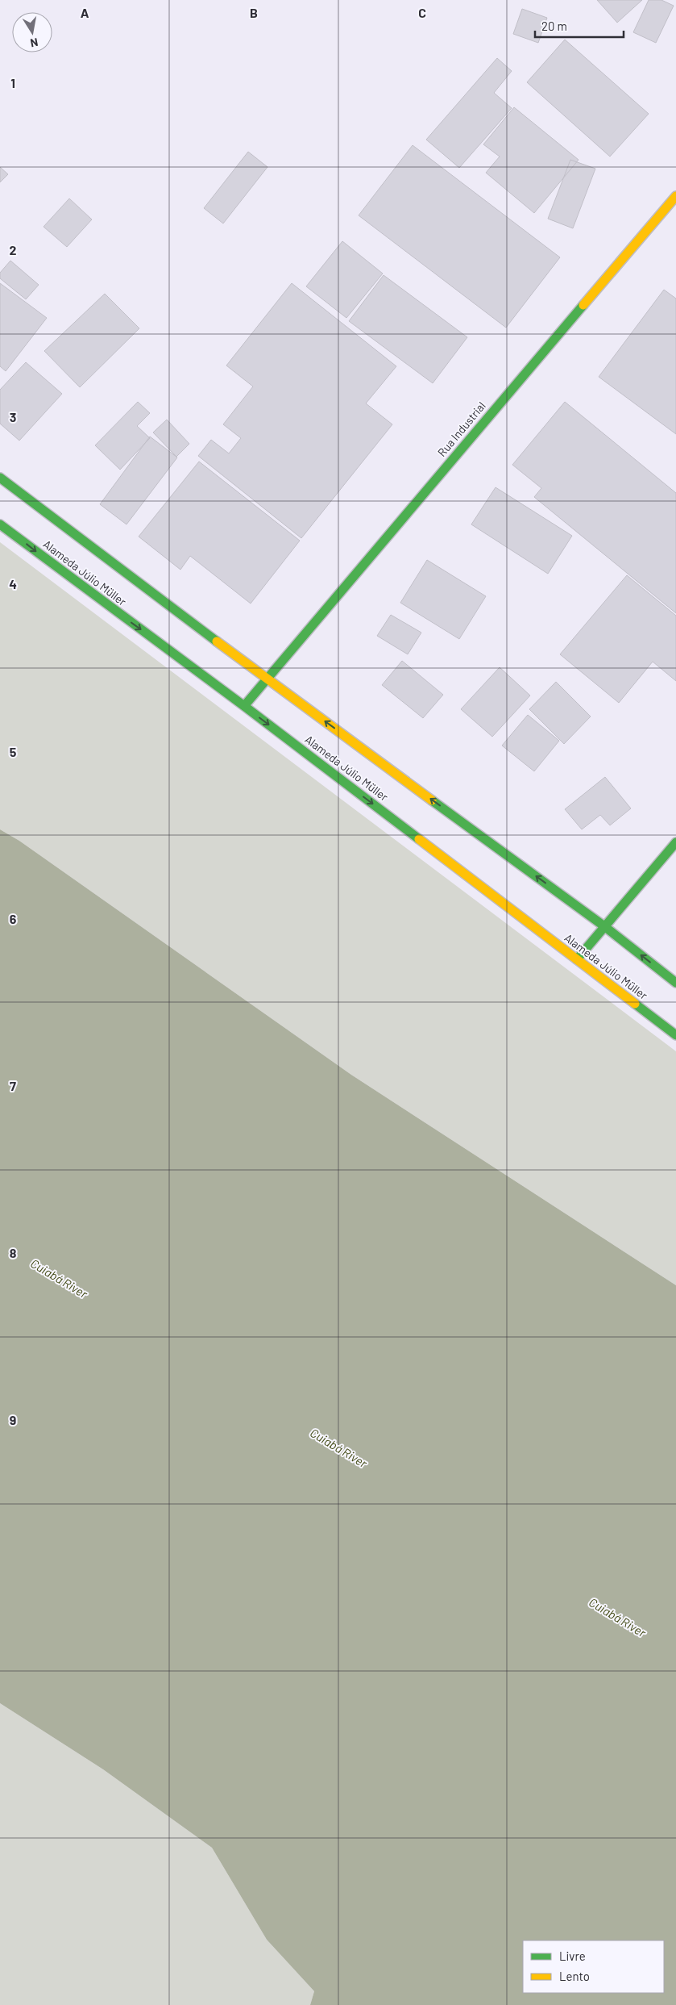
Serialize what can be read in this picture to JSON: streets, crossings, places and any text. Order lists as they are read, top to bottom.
{
  "streets": {
    "main road": ["Rua Industrial", "Alameda Júlio Müller"]
  },
  "crossings": [
    ["Rua Industrial", "Alameda Júlio Müller"]
  ],
  "water": ["Cuiabá River"],
  "legend": ["Livre", "Lento"],
  "scale_bar": "20 m",
  "north": "bottom",
  "grid": {
    "columns": ["A", "B", "C"],
    "rows": [
      "1",
      "2",
      "3",
      "4",
      "5",
      "6",
      "7",
      "8",
      "9"
    ]
  }
}
